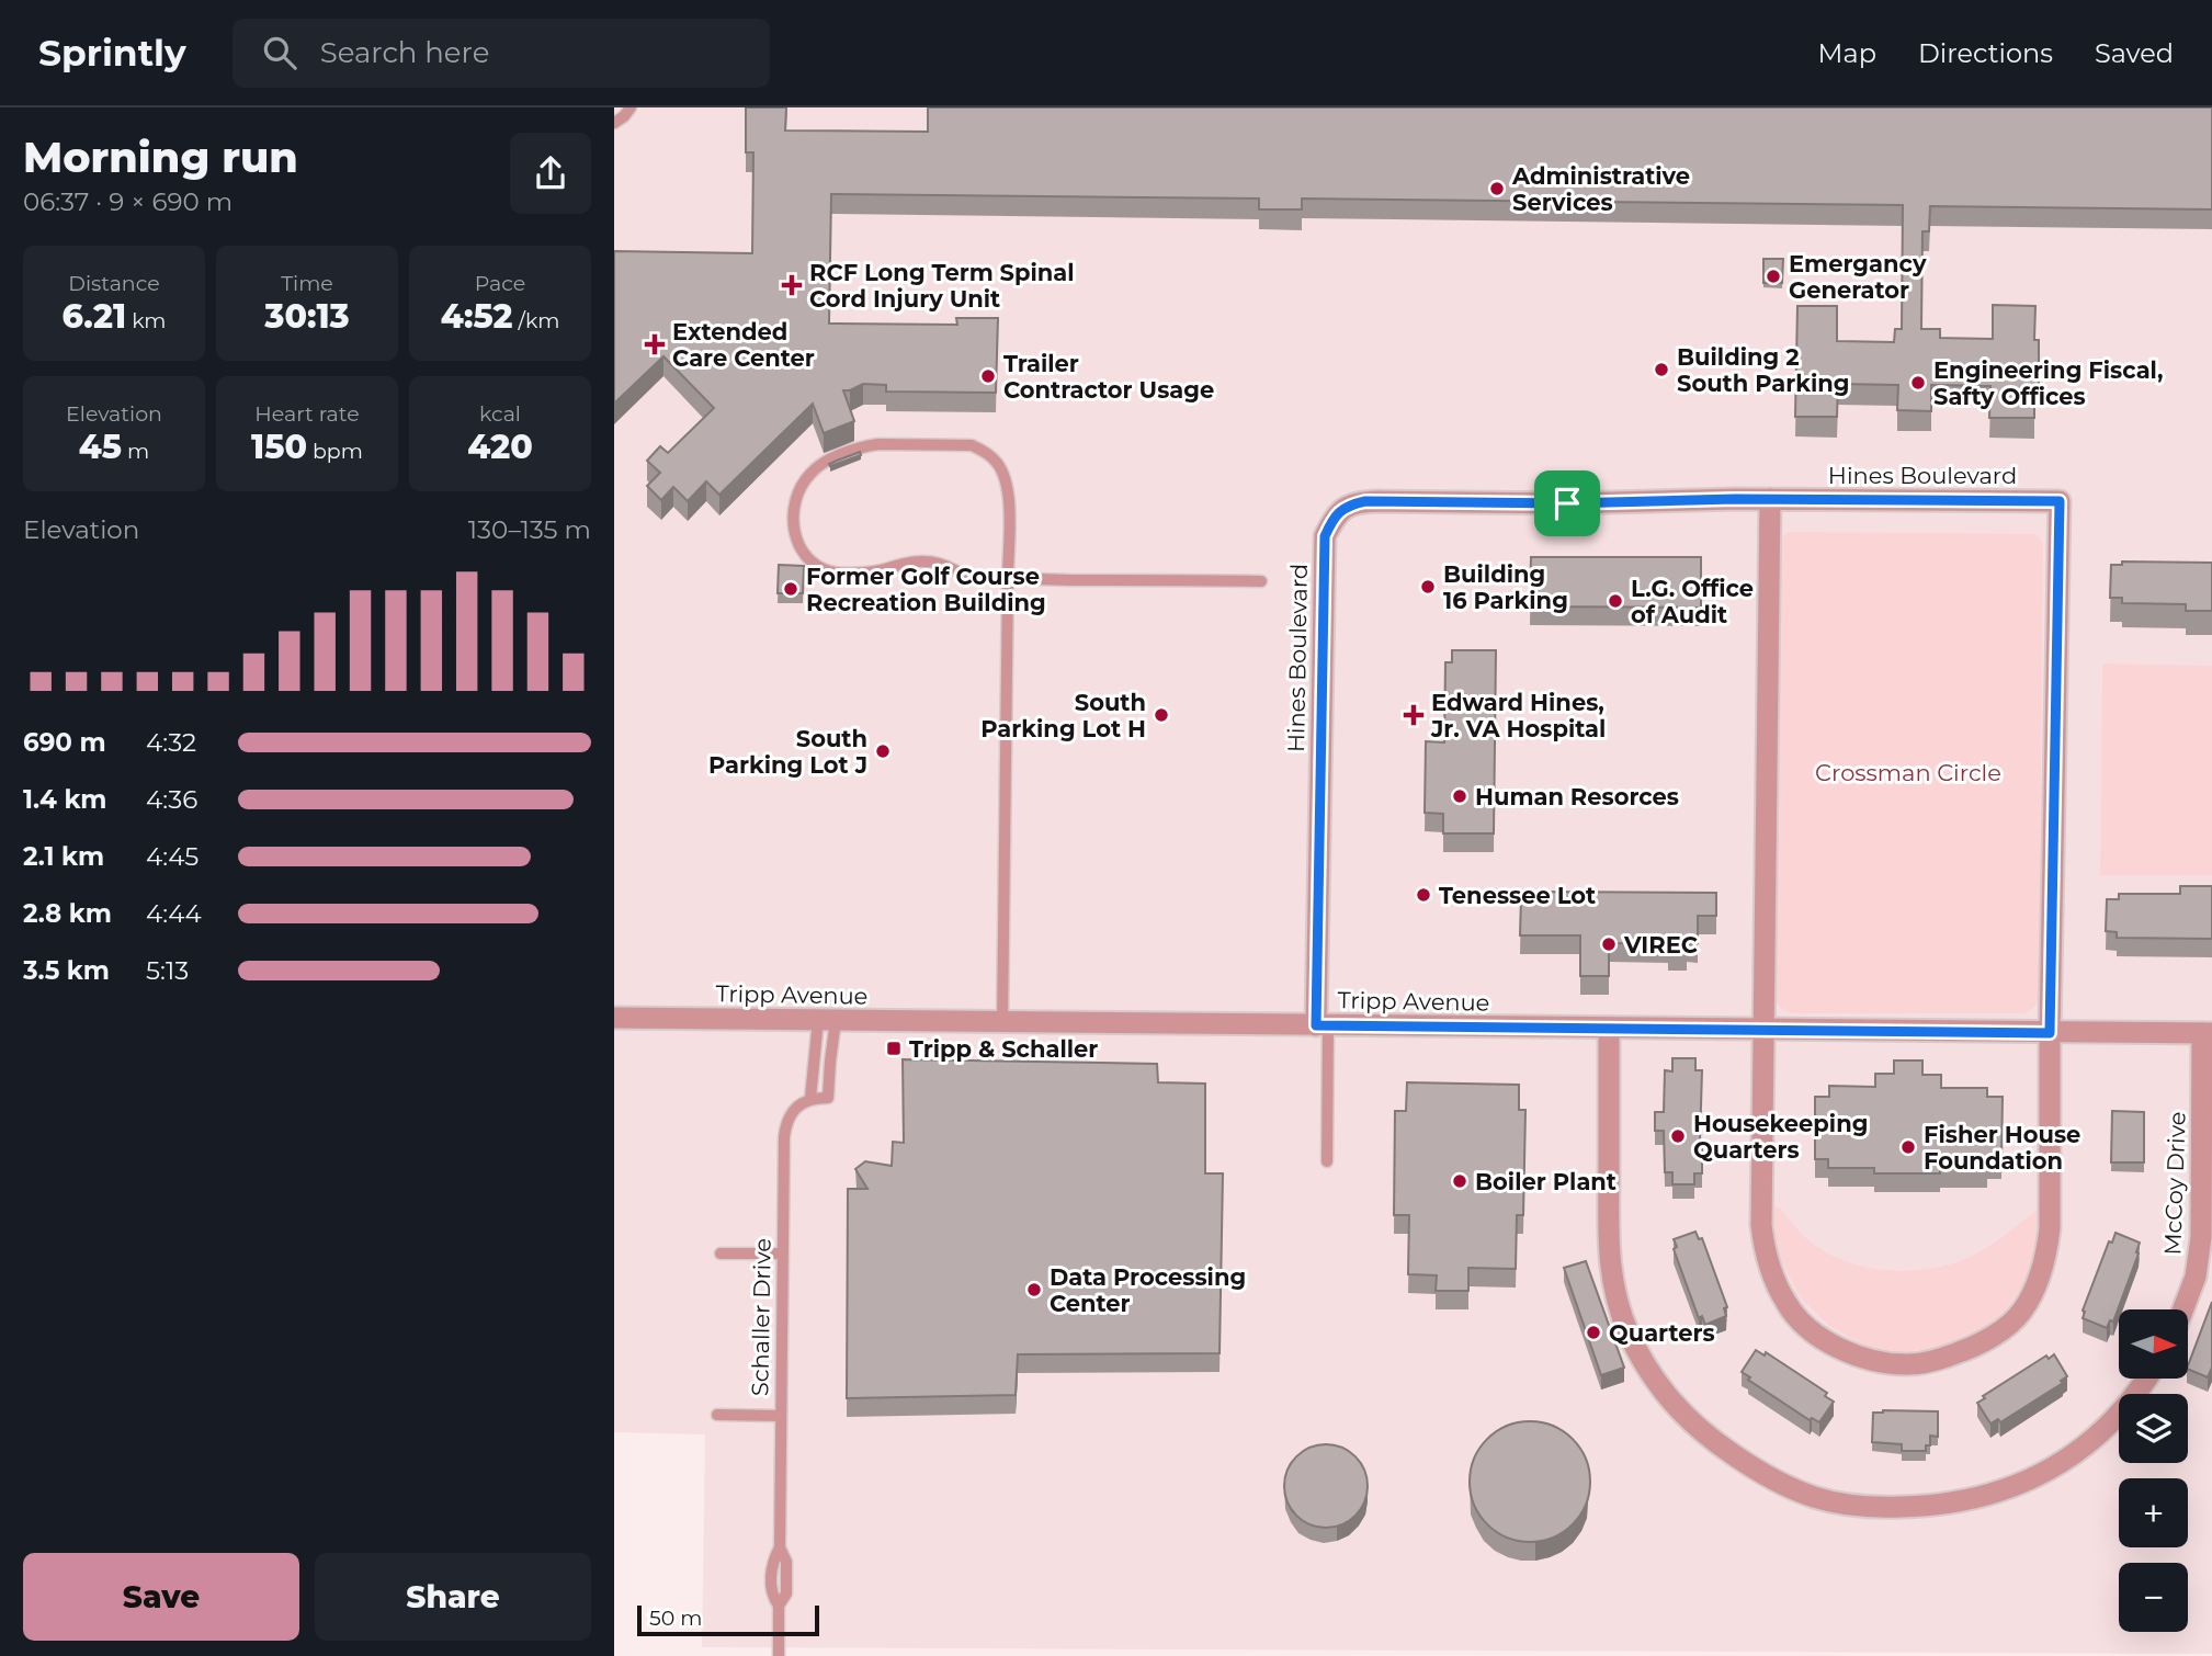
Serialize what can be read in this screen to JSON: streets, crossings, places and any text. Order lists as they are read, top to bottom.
{
  "streets": {
    "street": ["Hines Boulevard", "Tripp Avenue", "McCoy Drive"],
    "lane": ["Schaller Drive"]
  },
  "crossings": [
    ["Hines Boulevard", "Tripp Avenue"],
    ["Tripp Avenue", "McCoy Drive"]
  ],
  "parks": ["Crossman Circle"],
  "places": {
    "other": [
      "Administrative Services",
      "Emergancy Generator",
      "Building 2 South Parking",
      "Trailer Contractor Usage",
      "Engineering Fiscal, Safty Offices",
      "Building 16 Parking",
      "Former Golf Course Recreation Building",
      "L.G. Office of Audit",
      "South Parking Lot H",
      "South Parking Lot J",
      "Human Resorces",
      "Tenessee Lot",
      "VIREC",
      "Housekeeping Quarters",
      "Fisher House Foundation",
      "Boiler Plant",
      "Data Processing Center",
      "Quarters"
    ],
    "health": ["RCF Long Term Spinal Cord Injury Unit", "Extended Care Center", "Edward Hines, Jr. VA Hospital"],
    "transit": ["Tripp & Schaller"]
  },
  "scale_bar": "50 m",
  "north": "right",
  "page": {
    "header": "Sprintly",
    "search": "Search here",
    "nav": ["Map", "Directions", "Saved"],
    "heading": ["Morning run", "06:37 · 9 × 690 m"],
    "stats": [
      ["Distance", "6.21 km"],
      ["Time", "30:13"],
      ["Pace", "4:52 /km"],
      ["Elevation", "45 m"],
      ["Heart rate", "150 bpm"],
      ["kcal", "420"]
    ],
    "chart": ["Elevation", "130–135 m"],
    "list": [
      {
        "name": "690 m",
        "note": "4:32"
      },
      {
        "name": "1.4 km",
        "note": "4:36"
      },
      {
        "name": "2.1 km",
        "note": "4:45"
      },
      {
        "name": "2.8 km",
        "note": "4:44"
      },
      {
        "name": "3.5 km",
        "note": "5:13"
      }
    ],
    "map_buttons": ["+", "−"],
    "buttons": ["Save", "Share"],
    "scale": "50 m"
  }
}
